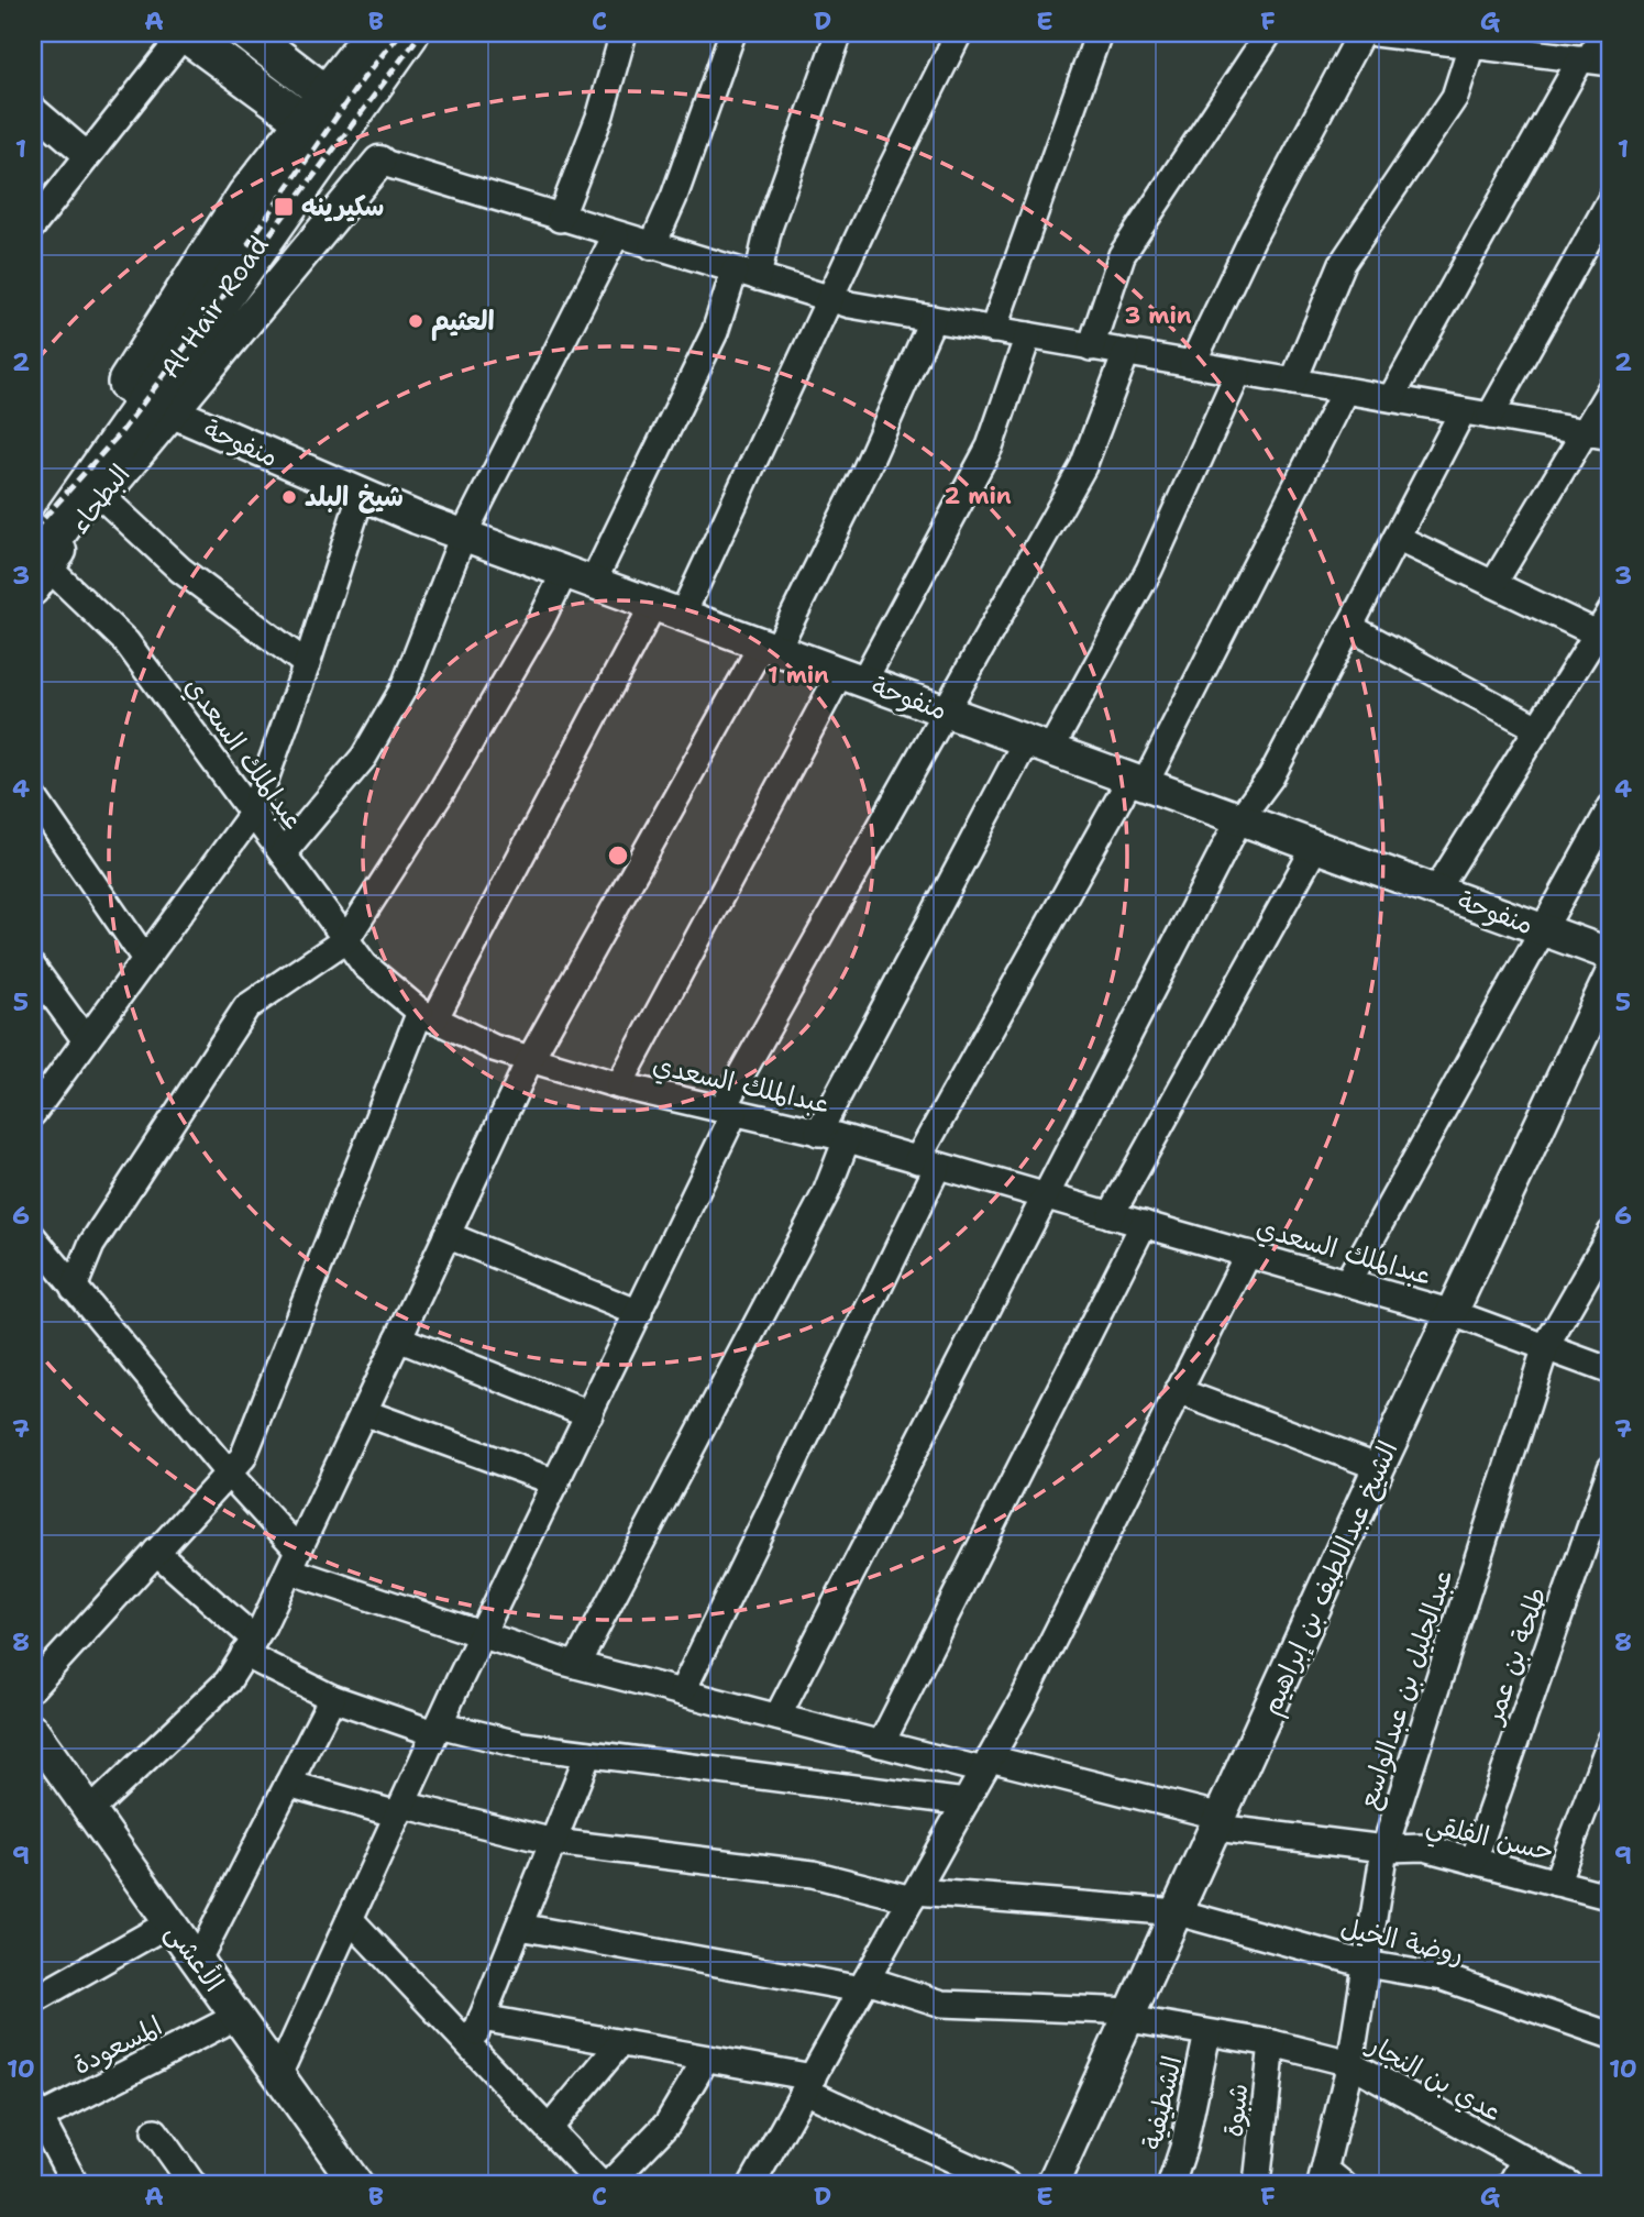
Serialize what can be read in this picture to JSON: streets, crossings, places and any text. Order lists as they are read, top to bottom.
{
  "streets": {
    "main road": ["Al Hair Road"],
    "street": [
      "منفوحة",
      "البطحاء",
      "عبدالملك السعدي",
      "الشيخ عبداللطيف بن إبراهيم",
      "طلحة بن عمر",
      "عبدالجليل بن عبدالواسع",
      "حسن الفلقي",
      "روضة الخيل",
      "الأعشى",
      "المسعودة",
      "عدي بن النجار",
      "الشطيفية",
      "شبوة"
    ]
  },
  "crossings": [
    ["Al Hair Road", "البطحاء"],
    ["Al Hair Road", "عبدالملك السعدي"],
    ["منفوحة", "البطحاء"],
    ["البطحاء", "عبدالملك السعدي"],
    ["عبدالملك السعدي", "الشيخ عبداللطيف بن إبراهيم"],
    ["عبدالملك السعدي", "عبدالجليل بن عبدالواسع"],
    ["الشيخ عبداللطيف بن إبراهيم", "حسن الفلقي"],
    ["الشيخ عبداللطيف بن إبراهيم", "روضة الخيل"],
    ["الشيخ عبداللطيف بن إبراهيم", "عدي بن النجار"],
    ["طلحة بن عمر", "حسن الفلقي"],
    ["عبدالجليل بن عبدالواسع", "حسن الفلقي"],
    ["عبدالجليل بن عبدالواسع", "روضة الخيل"],
    ["عبدالجليل بن عبدالواسع", "عدي بن النجار"],
    ["الأعشى", "المسعودة"],
    ["عدي بن النجار", "الشطيفية"],
    ["عدي بن النجار", "شبوة"]
  ],
  "places": {
    "transit": ["سكيرينه"],
    "other": ["العثيم", "شيخ البلد"]
  },
  "grid": {
    "columns": [
      "A",
      "B",
      "C",
      "D",
      "E",
      "F",
      "G"
    ],
    "rows": [
      "1",
      "2",
      "3",
      "4",
      "5",
      "6",
      "7",
      "8",
      "9",
      "10"
    ]
  },
  "rings": ["3 min", "2 min", "1 min"]
}
